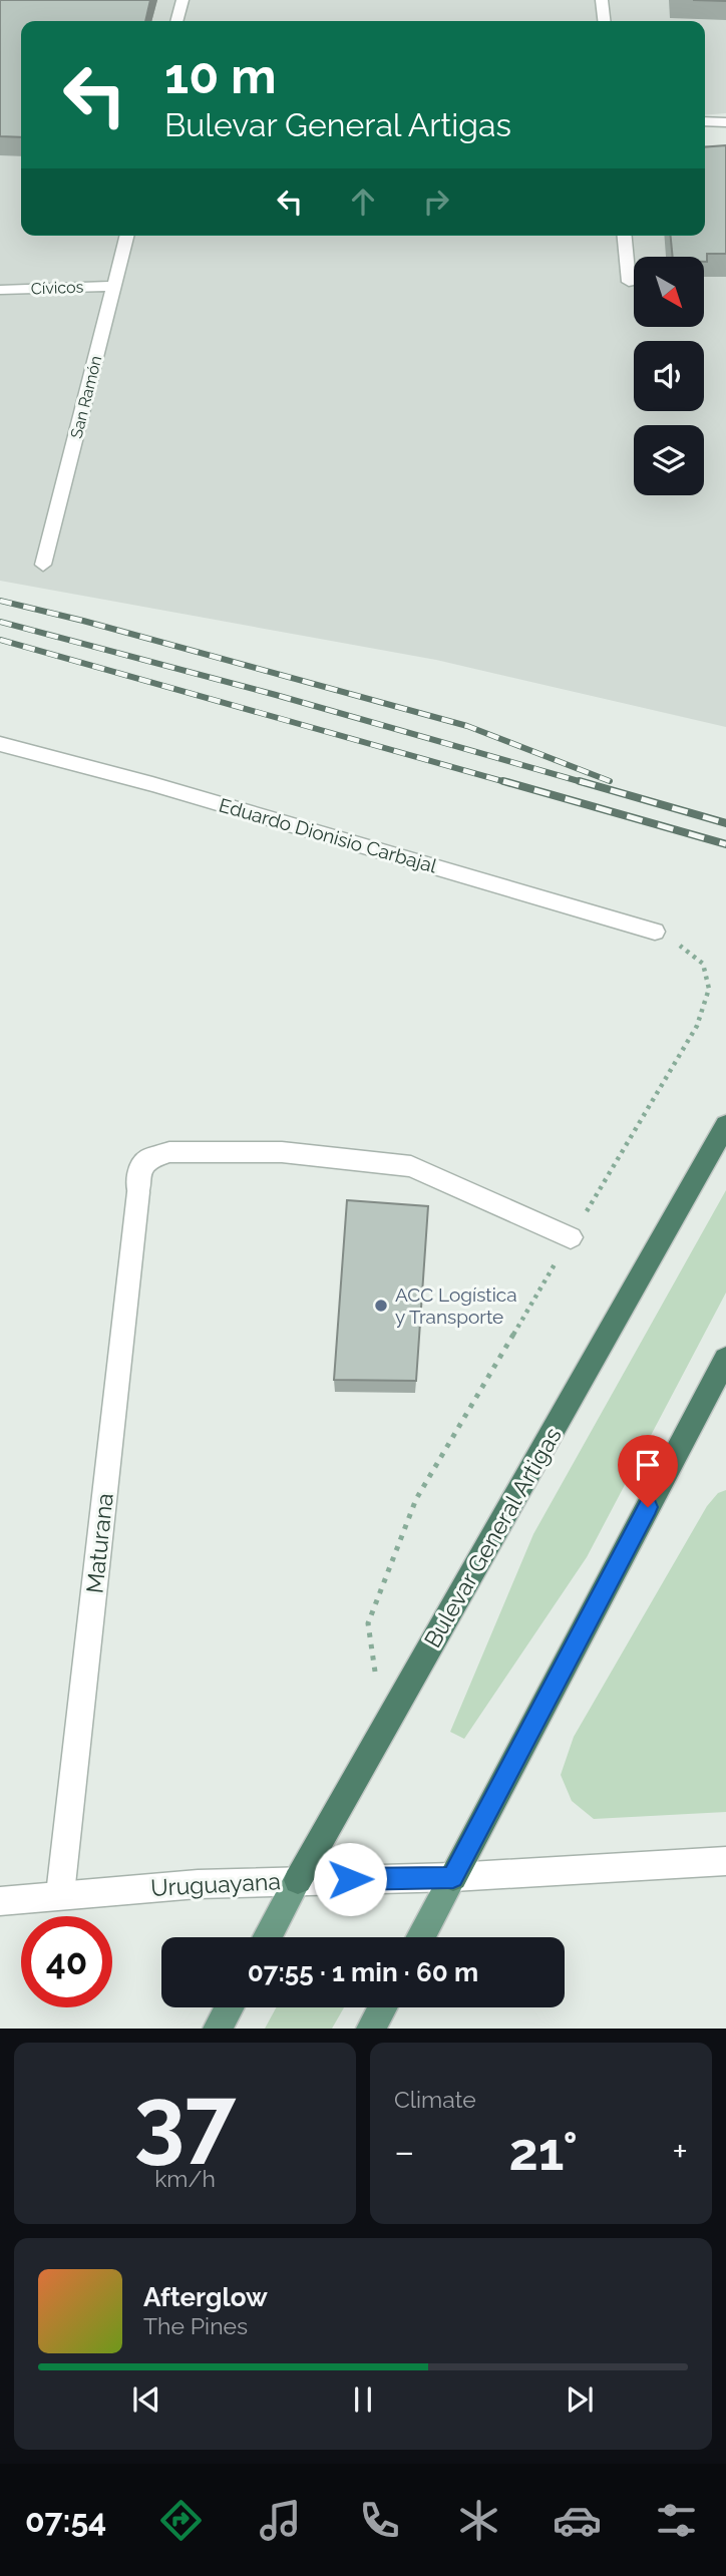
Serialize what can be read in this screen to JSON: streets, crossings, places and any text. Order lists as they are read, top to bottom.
{
  "streets": {
    "highway": ["Bulevar General Artigas"],
    "street": [
      "Cívicos",
      "San Ramón",
      "Eduardo Dionisio Carbajal",
      "Maturana",
      "Uruguayana"
    ]
  },
  "crossings": [
    ["Cívicos", "San Ramón"],
    ["Bulevar General Artigas", "Uruguayana"],
    ["Maturana", "Uruguayana"]
  ],
  "places": ["ACC Logística y Transporte"],
  "north": "bottom right",
  "page": {
    "turn": ["10 m", "Bulevar General Artigas"],
    "limit": "40",
    "trip": "07:55 · 1 min · 60 m",
    "tile": [
      ["37", "km/h"],
      "Climate"
    ],
    "heat": ["−", "21°", "+"],
    "song": ["Afterglow", "The Pines"],
    "tabs": "07:54"
  }
}
